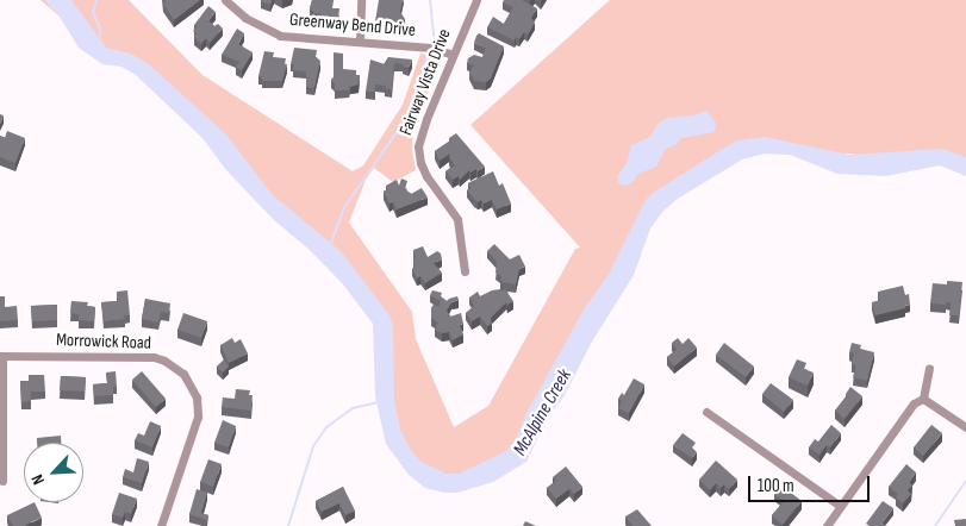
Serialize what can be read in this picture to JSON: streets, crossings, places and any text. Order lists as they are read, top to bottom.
{
  "streets": {
    "street": ["Greenway Bend Drive", "Fairway Vista Drive", "Morrowick Road"]
  },
  "crossings": [
    ["Greenway Bend Drive", "Fairway Vista Drive"]
  ],
  "water": ["McAlpine Creek"],
  "scale_bar": "100 m",
  "north": "bottom left"
}
